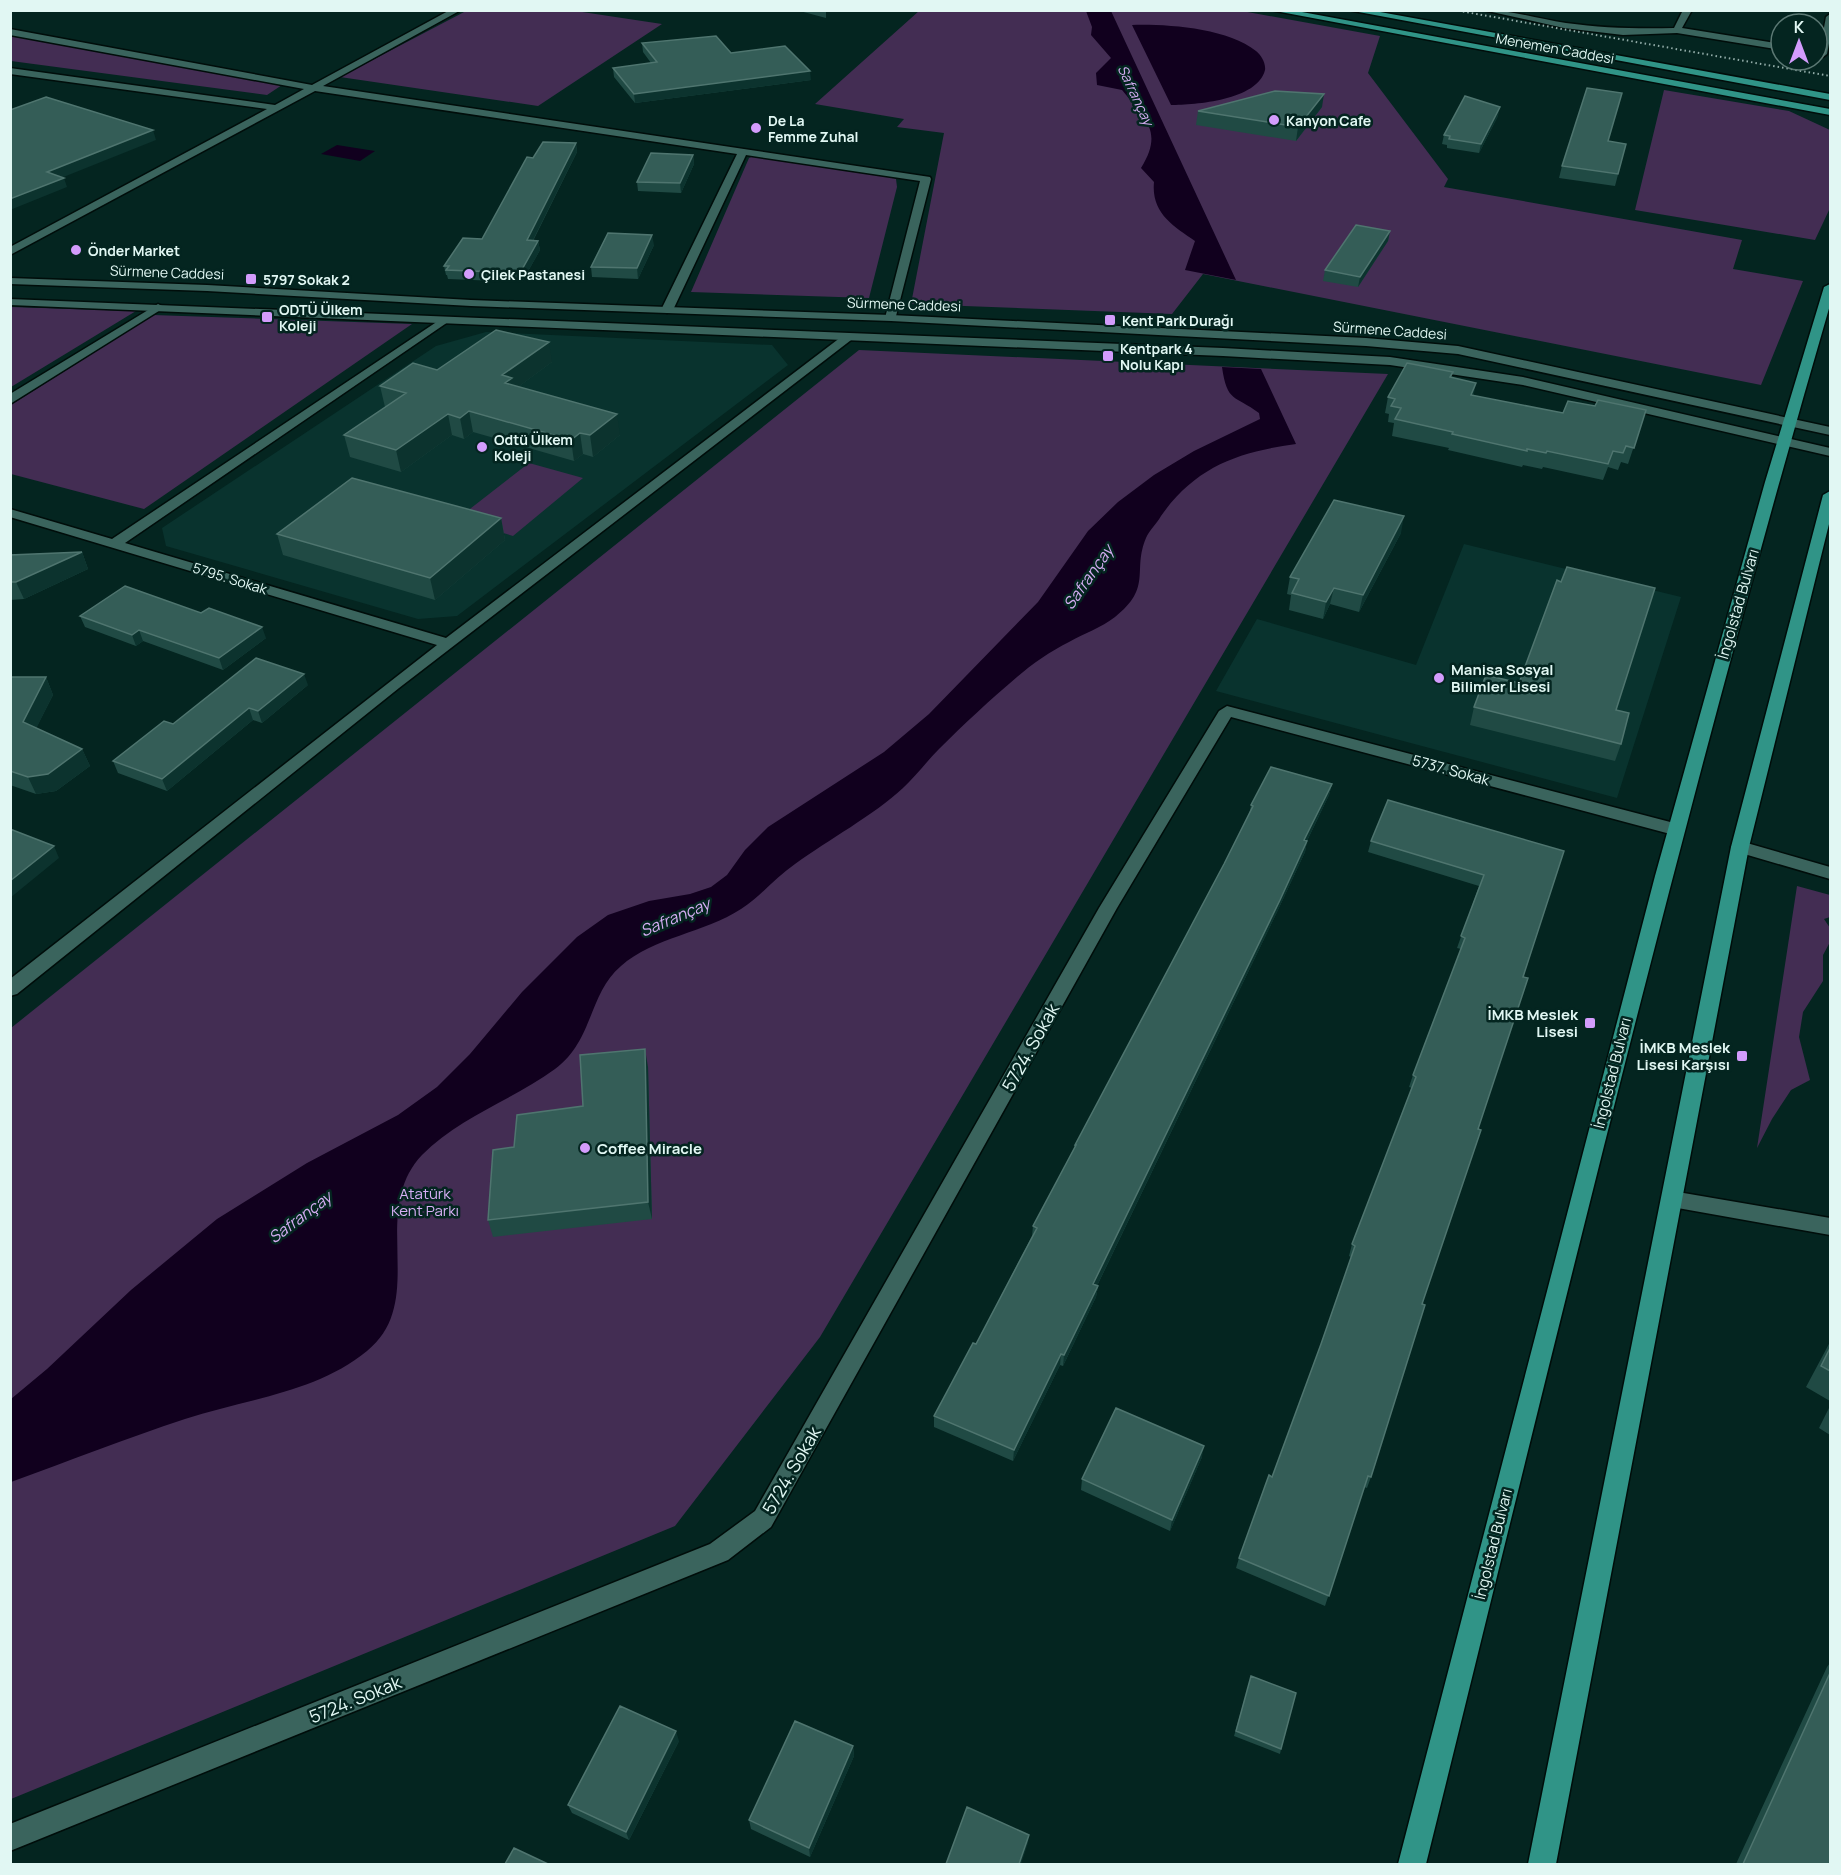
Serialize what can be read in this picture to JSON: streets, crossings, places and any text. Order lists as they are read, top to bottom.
{
  "streets": {
    "main road": ["Menemen Caddesi", "İngolstad Bulvarı"],
    "street": [
      "Sürmene Caddesi",
      "5795. Sokak",
      "5737. Sokak",
      "5724. Sokak"
    ]
  },
  "crossings": [
    ["Sürmene Caddesi", "İngolstad Bulvarı"],
    ["İngolstad Bulvarı", "5737. Sokak"],
    ["5737. Sokak", "5724. Sokak"]
  ],
  "water": ["Safrançay"],
  "parks": ["Atatürk Kent Parkı"],
  "places": {
    "other": [
      "Kanyon Cafe",
      "De La Femme Zuhal",
      "Önder Market",
      "Çilek Pastanesi",
      "Odtü Ülkem Koleji",
      "Manisa Sosyal Bilimler Lisesi",
      "Coffee Miracle"
    ],
    "transit": [
      "5797 Sokak 2",
      "ODTÜ Ülkem Koleji",
      "Kent Park Durağı",
      "Kentpark 4 Nolu Kapı",
      "İMKB Meslek Lisesi",
      "İMKB Meslek Lisesi Karşısı"
    ]
  },
  "north": "top"
}
